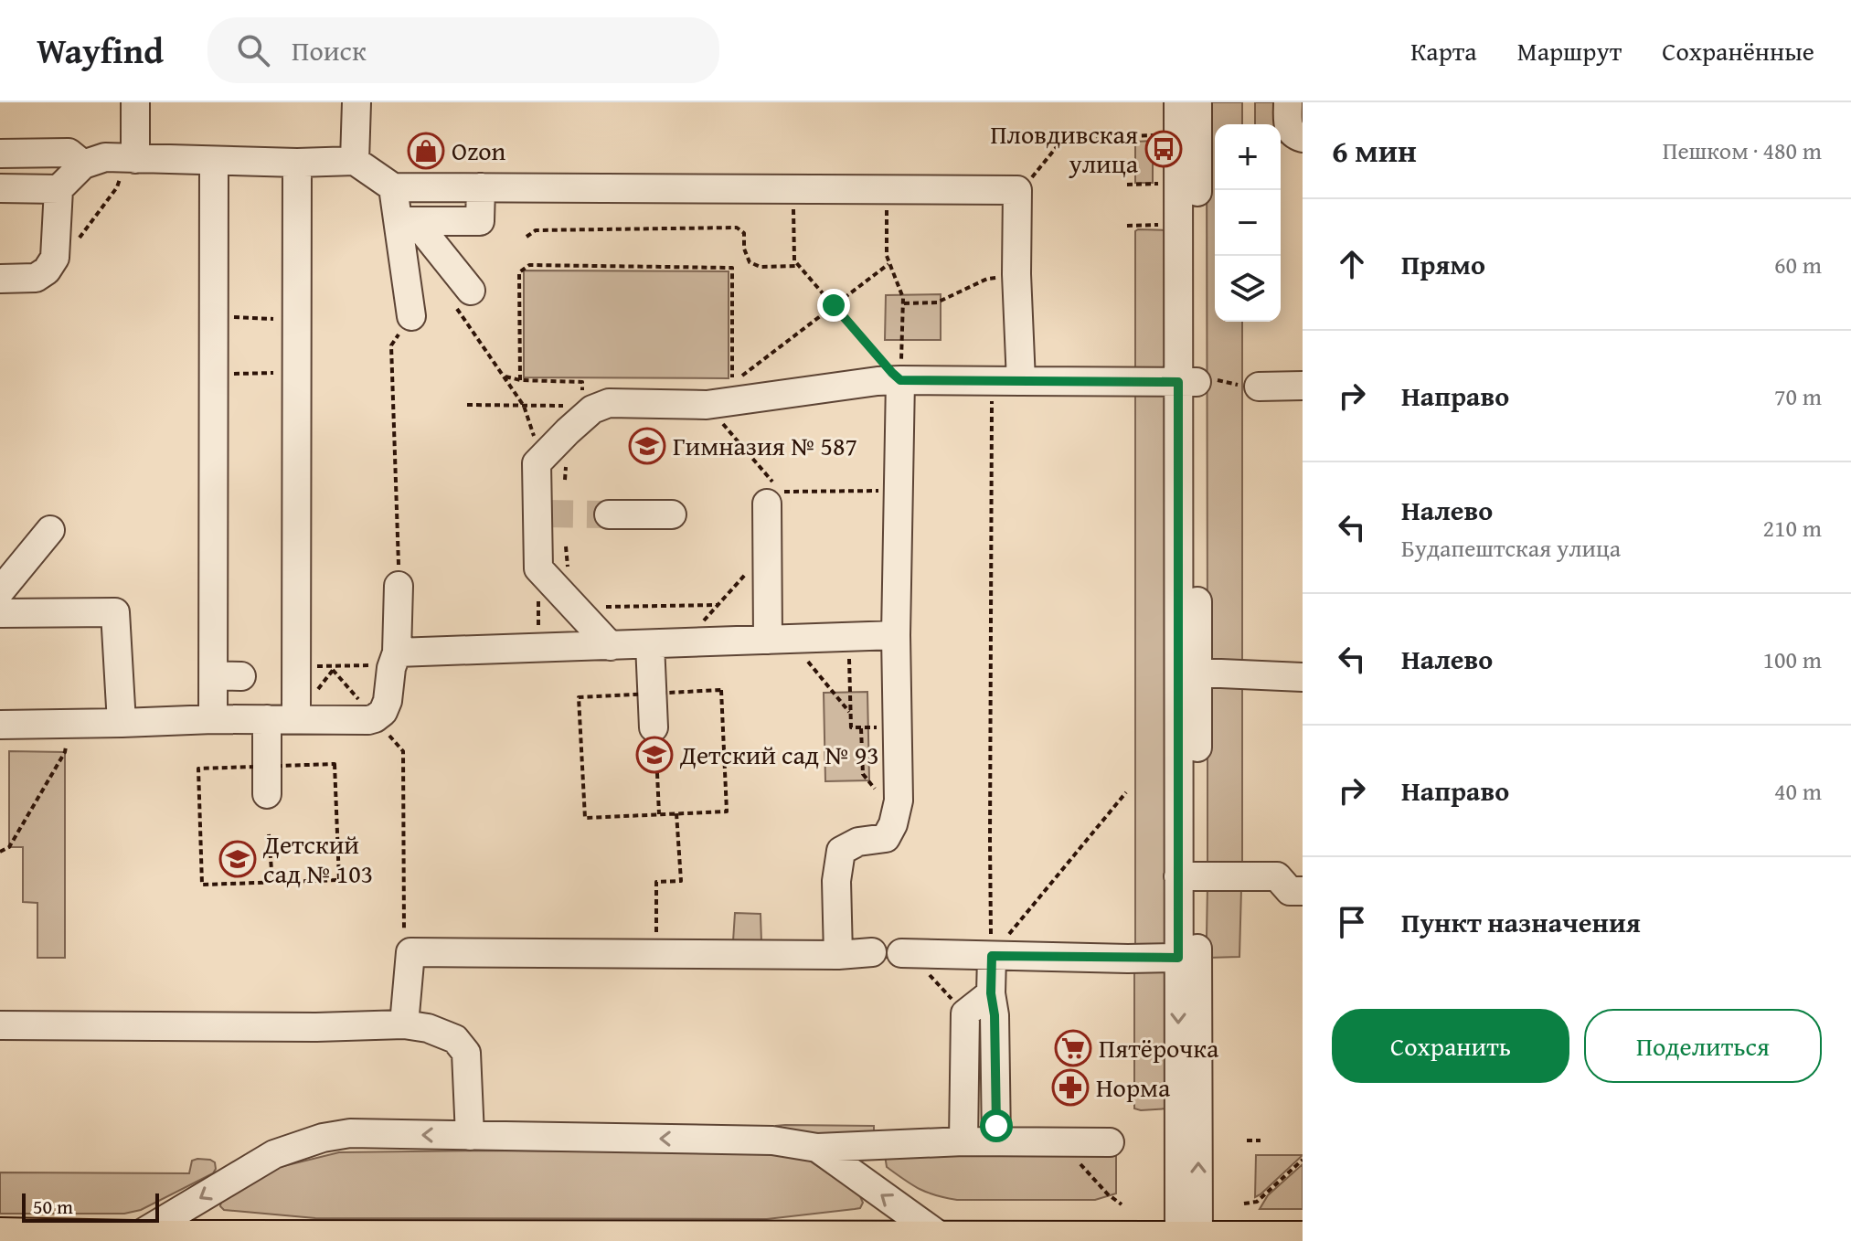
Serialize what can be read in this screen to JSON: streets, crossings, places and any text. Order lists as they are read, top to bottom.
{
  "places": {
    "bus stop": ["Пловдивская улица"],
    "shop": ["Ozon"],
    "school or university": ["Гимназия № 587", "Детский сад № 93", "Детский сад № 103"],
    "supermarket": ["Пятёрочка"],
    "pharmacy": ["Норма"]
  },
  "scale_bar": "50 m",
  "page": {
    "header": "Wayfind",
    "search": "Поиск",
    "nav": ["Карта", "Маршрут", "Сохранённые"],
    "heading": ["6 мин", "Пешком · 480 m"],
    "map_buttons": ["+", "−"],
    "list": [
      ["Прямо", "60 m"],
      ["Направо", "70 m"],
      ["Налево", "Будапештская улица", "210 m"],
      ["Налево", "100 m"],
      ["Направо", "40 m"],
      "Пункт назначения"
    ],
    "buttons": ["Сохранить", "Поделиться"],
    "scale": "50 m"
  }
}
